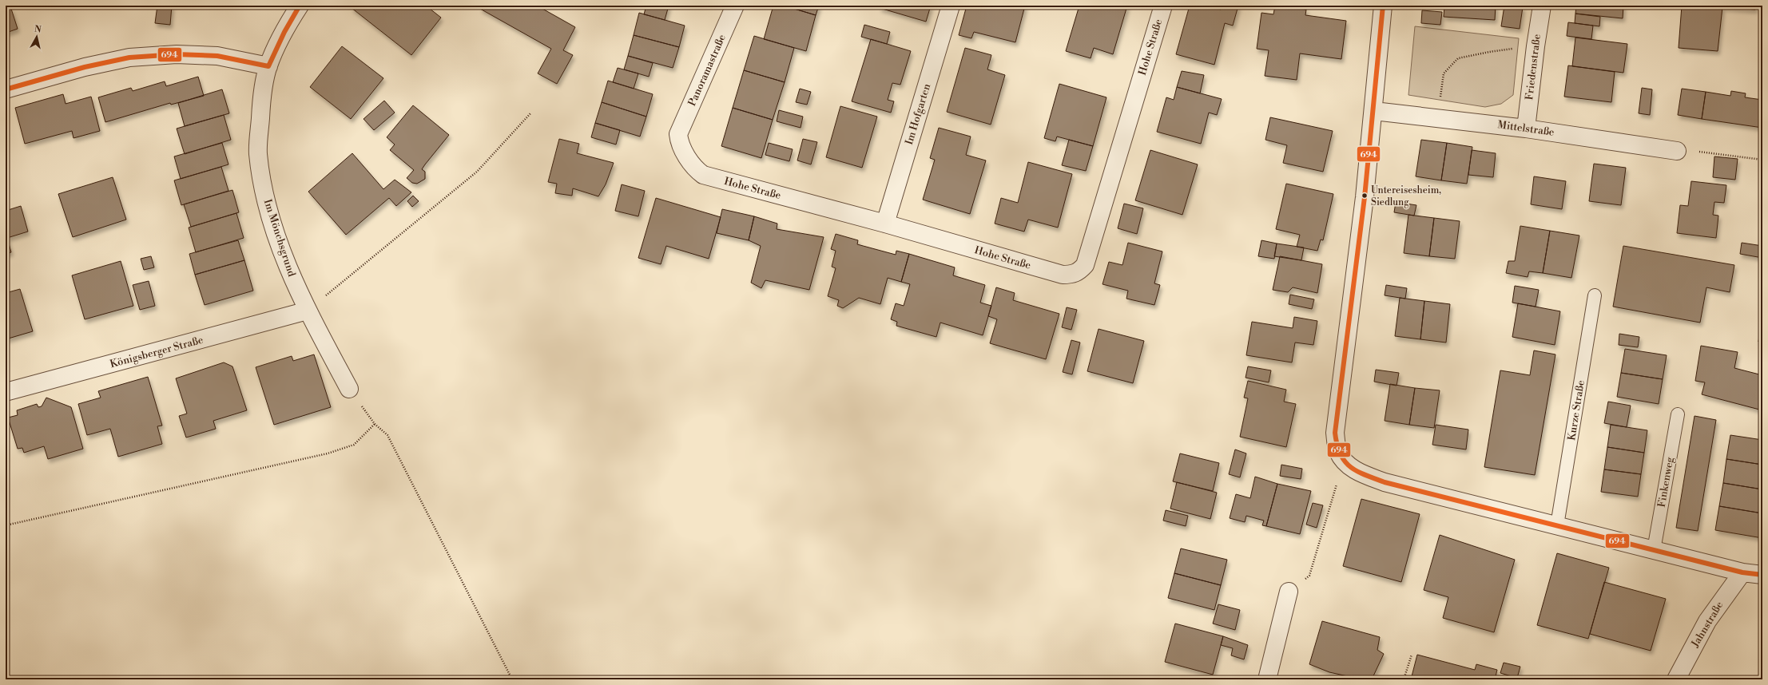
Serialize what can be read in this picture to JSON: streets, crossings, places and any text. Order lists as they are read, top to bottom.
{
  "streets": {
    "street": [
      "Hohe Straße",
      "Friedenstraße",
      "Panoramastraße",
      "Im Hofgarten",
      "Mittelstraße",
      "Im Mönchsgrund",
      "Königsberger Straße",
      "Jahnstraße"
    ],
    "lane": ["Kurze Straße", "Finkenweg"]
  },
  "crossings": [
    ["Hohe Straße", "Panoramastraße"],
    ["Hohe Straße", "Im Hofgarten"],
    ["Friedenstraße", "Mittelstraße"],
    ["Im Mönchsgrund", "Königsberger Straße"]
  ],
  "places": ["Untereisesheim, Siedlung"],
  "lines": ["transit line 694"],
  "north": "top"
}
